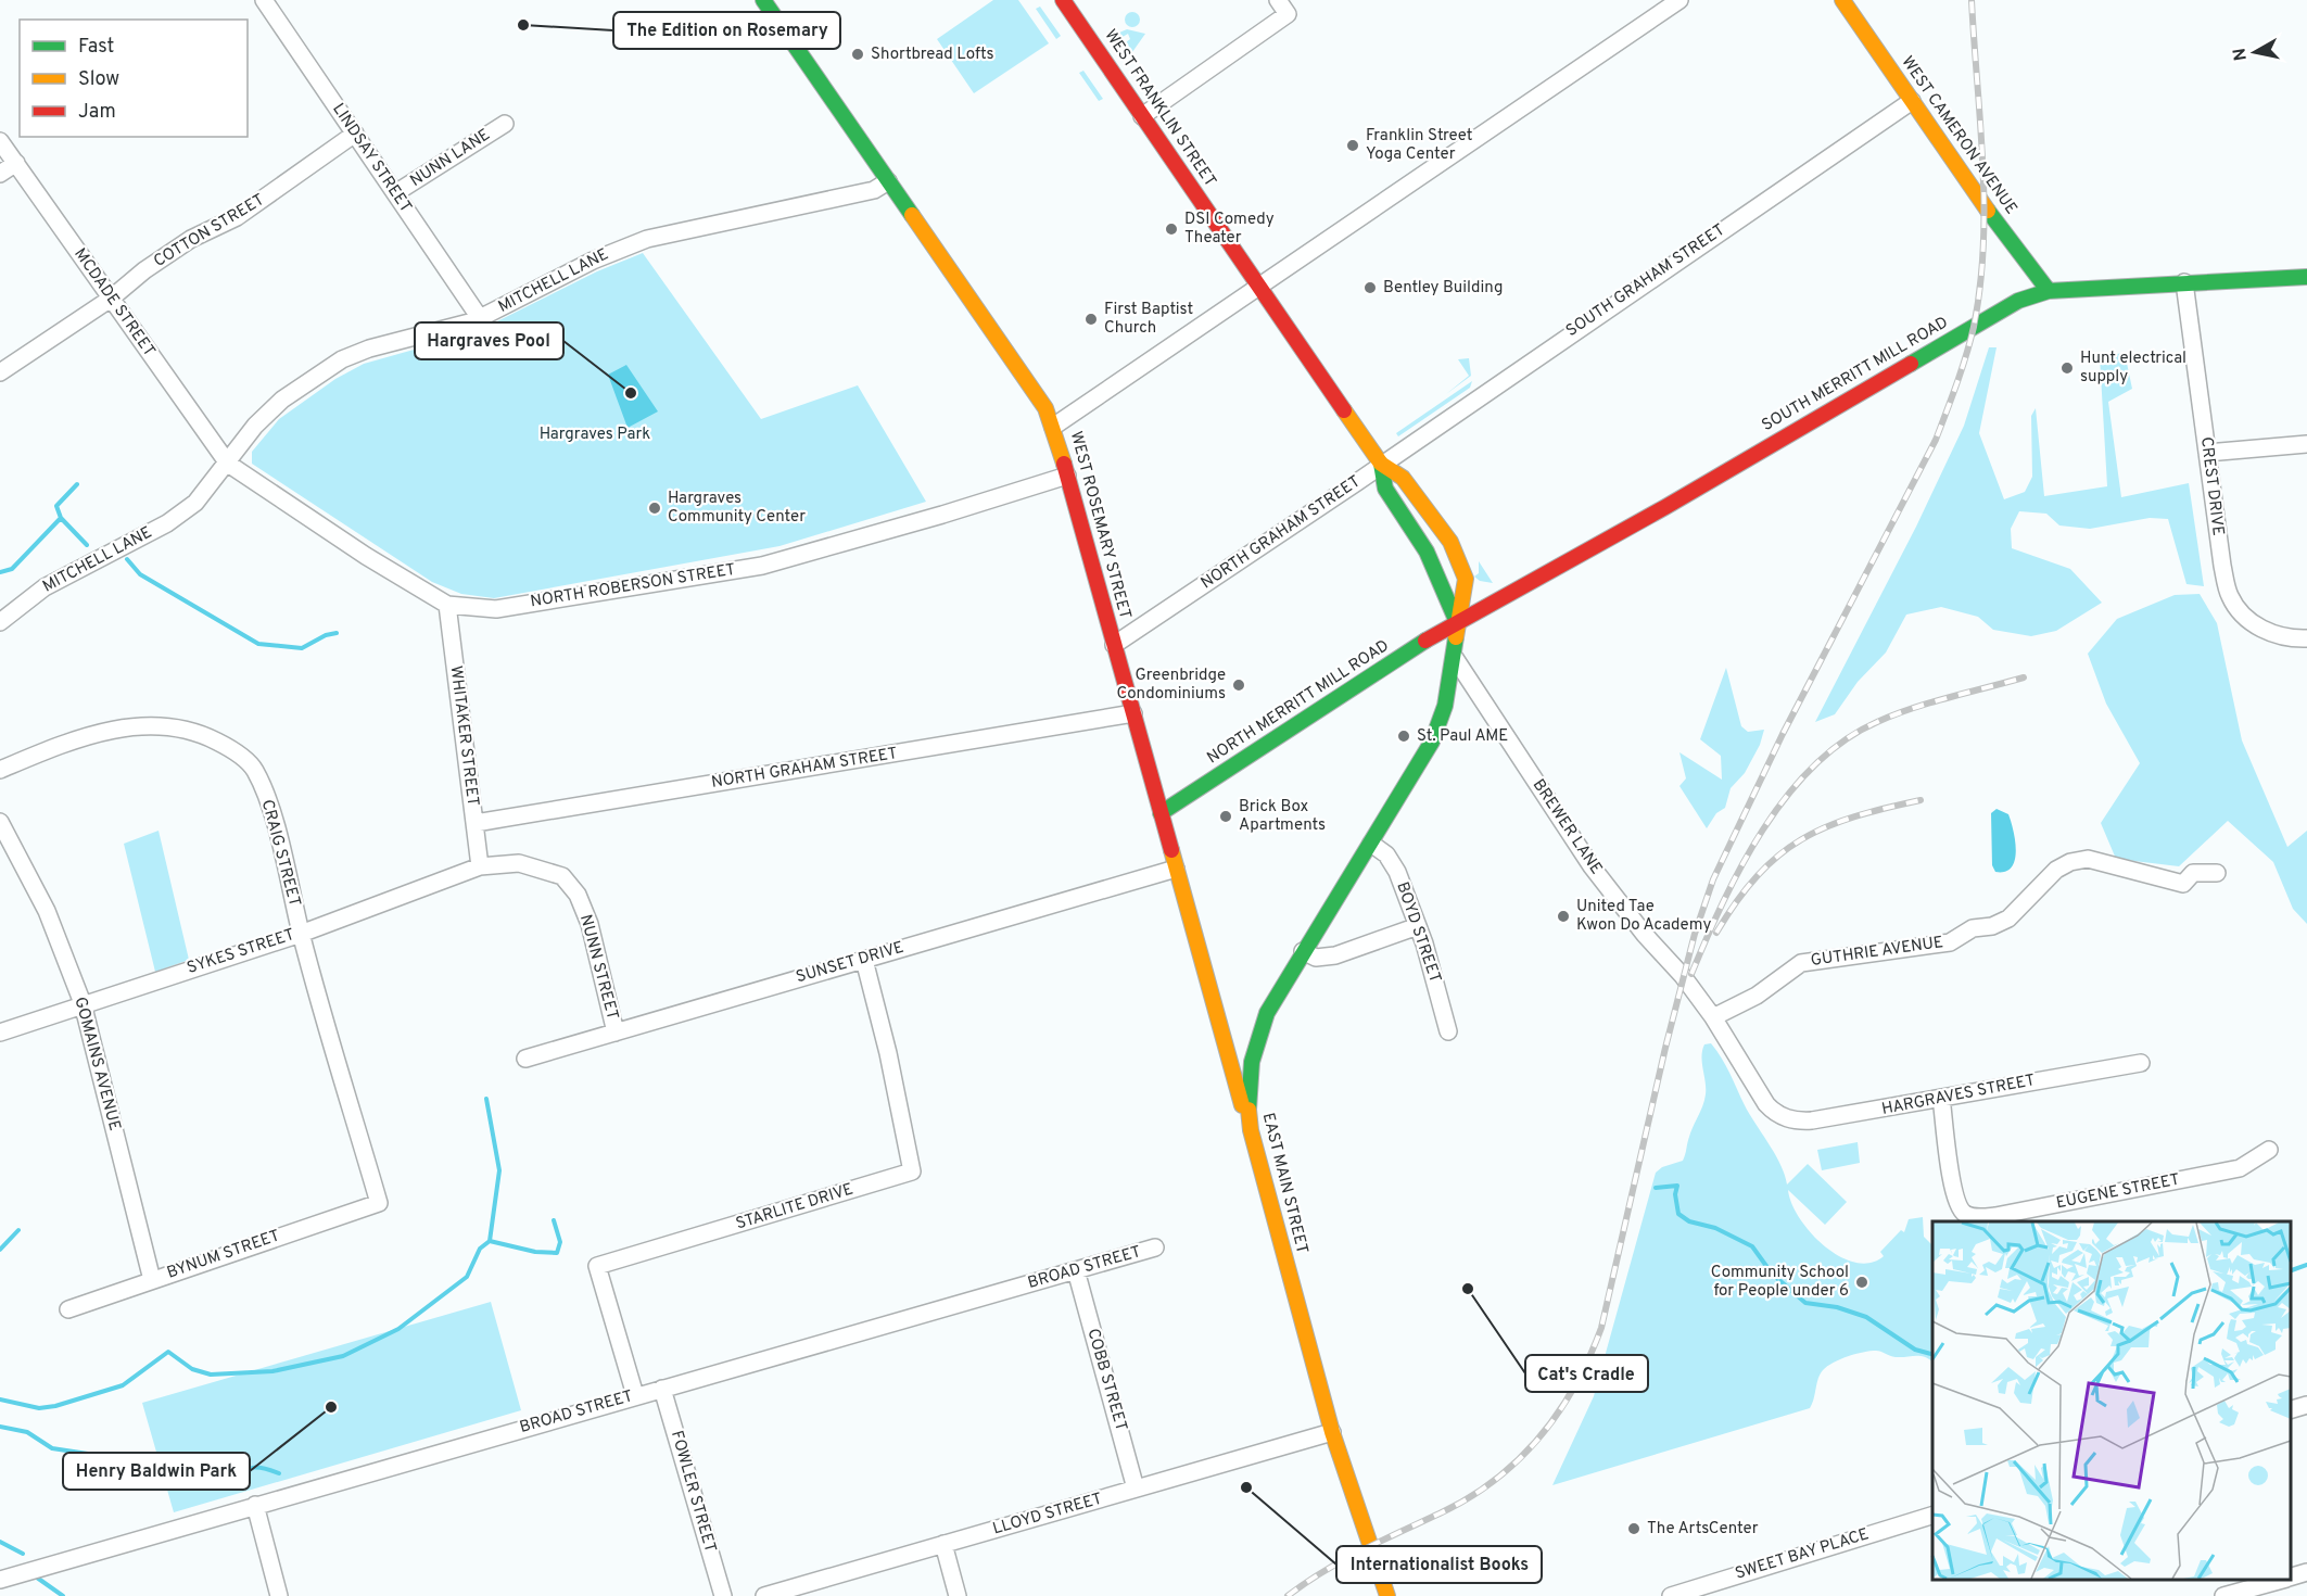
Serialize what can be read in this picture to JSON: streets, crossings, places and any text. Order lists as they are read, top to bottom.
{
  "streets": {
    "street": [
      "WEST FRANKLIN STREET",
      "WEST CAMERON AVENUE",
      "LINDSAY STREET",
      "NUNN LANE",
      "COTTON STREET",
      "MITCHELL LANE",
      "SOUTH GRAHAM STREET",
      "MCDADE STREET",
      "SOUTH MERRITT MILL ROAD",
      "CREST DRIVE",
      "WEST ROSEMARY STREET",
      "NORTH GRAHAM STREET",
      "NORTH ROBERSON STREET",
      "NORTH MERRITT MILL ROAD",
      "WHITAKER STREET",
      "BREWER LANE",
      "CRAIG STREET",
      "BOYD STREET",
      "SYKES STREET",
      "GUTHRIE AVENUE",
      "SUNSET DRIVE",
      "NUNN STREET",
      "GOMAINS AVENUE",
      "HARGRAVES STREET",
      "EAST MAIN STREET",
      "EUGENE STREET",
      "STARLITE DRIVE",
      "BYNUM STREET",
      "BROAD STREET",
      "COBB STREET",
      "FOWLER STREET",
      "LLOYD STREET",
      "SWEET BAY PLACE"
    ]
  },
  "crossings": [
    ["WEST FRANKLIN STREET", "SOUTH GRAHAM STREET"],
    ["WEST FRANKLIN STREET", "SOUTH MERRITT MILL ROAD"],
    ["WEST FRANKLIN STREET", "NORTH GRAHAM STREET"],
    ["WEST FRANKLIN STREET", "NORTH MERRITT MILL ROAD"],
    ["WEST FRANKLIN STREET", "EAST MAIN STREET"],
    ["WEST CAMERON AVENUE", "SOUTH GRAHAM STREET"],
    ["WEST CAMERON AVENUE", "SOUTH MERRITT MILL ROAD"],
    ["LINDSAY STREET", "NUNN LANE"],
    ["LINDSAY STREET", "COTTON STREET"],
    ["LINDSAY STREET", "MITCHELL LANE"],
    ["COTTON STREET", "MCDADE STREET"],
    ["MITCHELL LANE", "MCDADE STREET"],
    ["MITCHELL LANE", "WEST ROSEMARY STREET"],
    ["MITCHELL LANE", "NORTH ROBERSON STREET"],
    ["SOUTH GRAHAM STREET", "NORTH GRAHAM STREET"],
    ["MCDADE STREET", "NORTH ROBERSON STREET"],
    ["SOUTH MERRITT MILL ROAD", "CREST DRIVE"],
    ["SOUTH MERRITT MILL ROAD", "NORTH MERRITT MILL ROAD"],
    ["SOUTH MERRITT MILL ROAD", "EAST MAIN STREET"],
    ["WEST ROSEMARY STREET", "NORTH GRAHAM STREET"],
    ["WEST ROSEMARY STREET", "NORTH ROBERSON STREET"],
    ["WEST ROSEMARY STREET", "NORTH MERRITT MILL ROAD"],
    ["WEST ROSEMARY STREET", "SUNSET DRIVE"],
    ["WEST ROSEMARY STREET", "EAST MAIN STREET"],
    ["NORTH GRAHAM STREET", "WHITAKER STREET"],
    ["NORTH ROBERSON STREET", "WHITAKER STREET"],
    ["NORTH MERRITT MILL ROAD", "EAST MAIN STREET"],
    ["WHITAKER STREET", "SYKES STREET"],
    ["WHITAKER STREET", "NUNN STREET"],
    ["BREWER LANE", "GUTHRIE AVENUE"],
    ["BREWER LANE", "HARGRAVES STREET"],
    ["BREWER LANE", "EAST MAIN STREET"],
    ["CRAIG STREET", "SYKES STREET"],
    ["CRAIG STREET", "BYNUM STREET"],
    ["BOYD STREET", "EAST MAIN STREET"],
    ["SYKES STREET", "NUNN STREET"],
    ["SYKES STREET", "GOMAINS AVENUE"],
    ["SUNSET DRIVE", "NUNN STREET"],
    ["SUNSET DRIVE", "STARLITE DRIVE"],
    ["GOMAINS AVENUE", "BYNUM STREET"],
    ["HARGRAVES STREET", "EUGENE STREET"],
    ["EAST MAIN STREET", "LLOYD STREET"],
    ["STARLITE DRIVE", "BROAD STREET"],
    ["BROAD STREET", "COBB STREET"],
    ["BROAD STREET", "FOWLER STREET"],
    ["COBB STREET", "LLOYD STREET"]
  ],
  "parks": ["Hargraves Park"],
  "places": [
    "The Edition on Rosemary",
    "Shortbread Lofts",
    "Franklin Street Yoga Center",
    "DSI Comedy Theater",
    "Bentley Building",
    "First Baptist Church",
    "Hunt electrical supply",
    "Hargraves Pool",
    "Hargraves Community Center",
    "Greenbridge Condominiums",
    "St. Paul AME",
    "Brick Box Apartments",
    "United Tae Kwon Do Academy",
    "Community School for People under 6",
    "Cat's Cradle",
    "Henry Baldwin Park",
    "Internationalist Books",
    "The ArtsCenter"
  ],
  "legend": ["Fast", "Slow", "Jam"],
  "north": "left"
}
